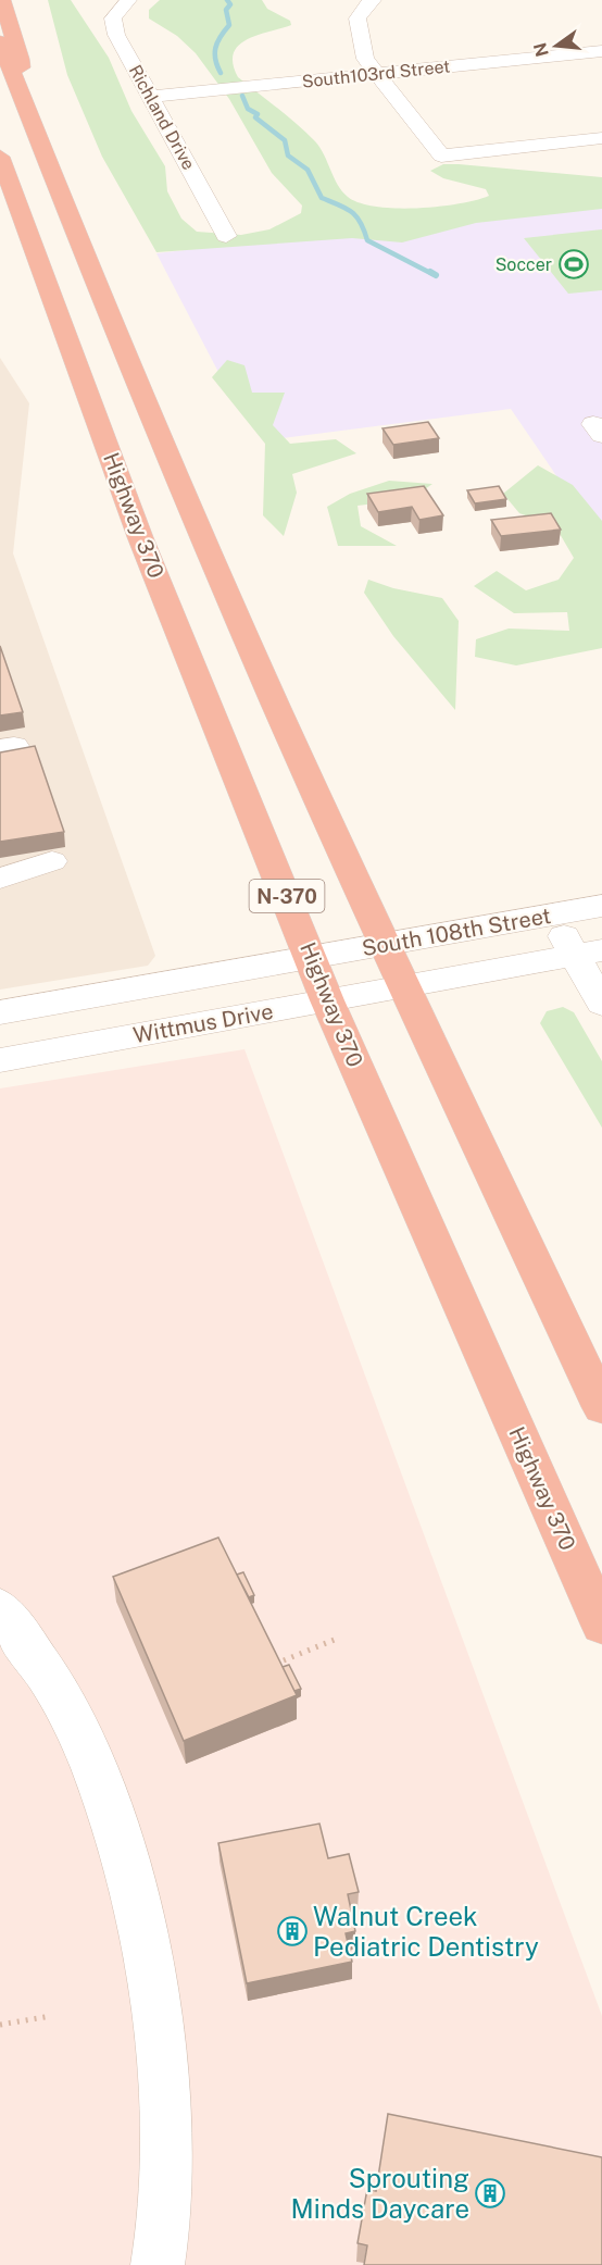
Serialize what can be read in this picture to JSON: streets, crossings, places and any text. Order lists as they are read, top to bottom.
{
  "streets": {
    "highway": ["Highway 370", "N-370"],
    "street": [
      "South103rd Street",
      "Richland Drive",
      "South 108th Street",
      "Wittmus Drive"
    ]
  },
  "crossings": [
    ["South103rd Street", "Richland Drive"],
    ["Highway 370", "South 108th Street"],
    ["Highway 370", "Wittmus Drive"],
    ["N-370", "South 108th Street"],
    ["N-370", "Wittmus Drive"],
    ["South 108th Street", "Wittmus Drive"]
  ],
  "places": {
    "sports": ["Soccer"],
    "building": ["Walnut Creek Pediatric Dentistry", "Sprouting Minds Daycare"]
  },
  "north": "left"
}
